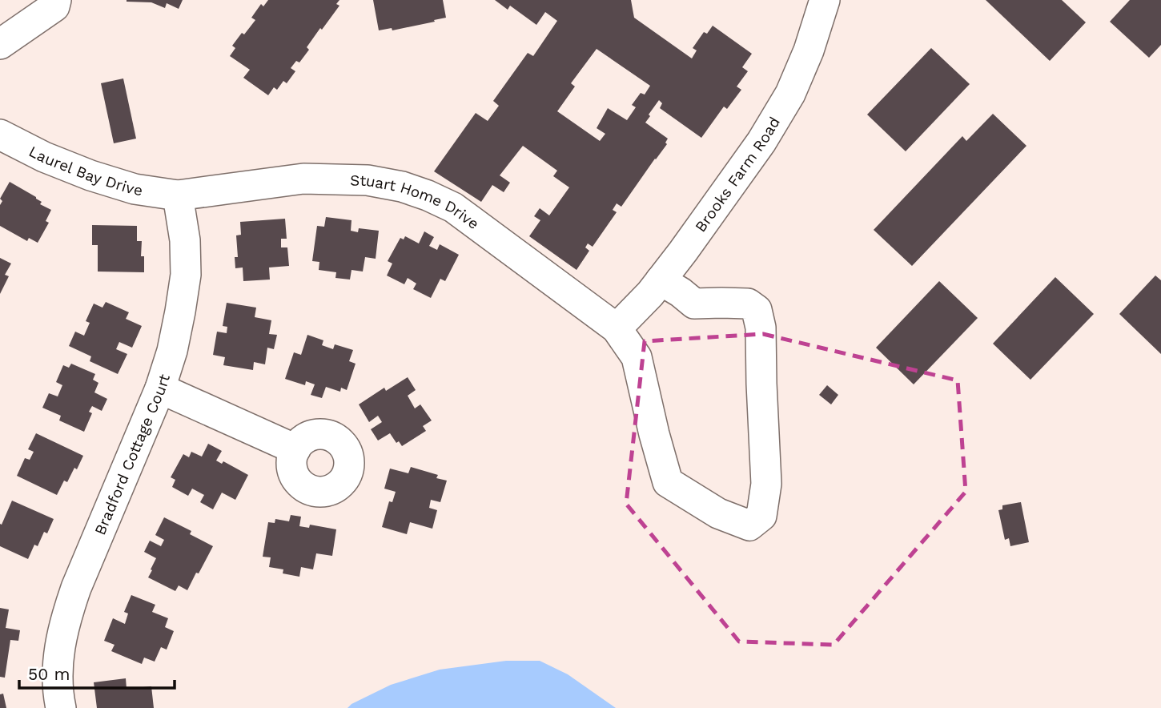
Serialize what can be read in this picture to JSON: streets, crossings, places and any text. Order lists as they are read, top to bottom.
{
  "streets": {
    "street": [
      "Laurel Bay Drive",
      "Brooks Farm Road",
      "Stuart Home Drive",
      "Bradford Cottage Court"
    ]
  },
  "crossings": [
    ["Laurel Bay Drive", "Stuart Home Drive"],
    ["Laurel Bay Drive", "Bradford Cottage Court"],
    ["Brooks Farm Road", "Stuart Home Drive"],
    ["Stuart Home Drive", "Bradford Cottage Court"]
  ],
  "scale_bar": "50 m"
}
